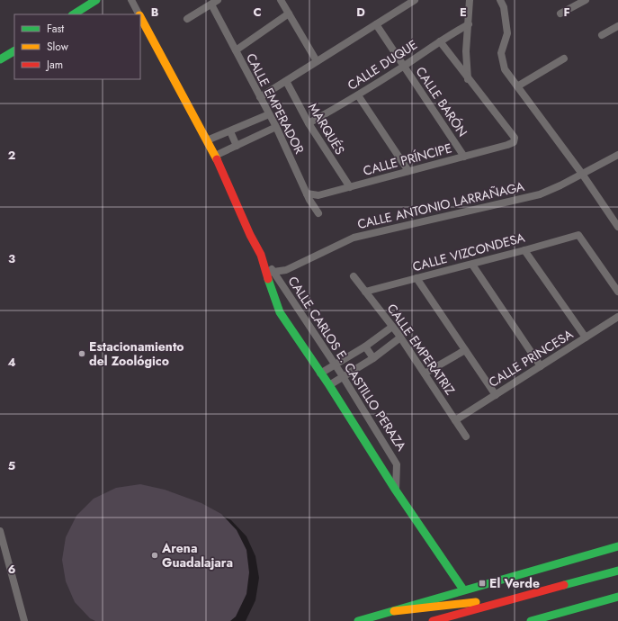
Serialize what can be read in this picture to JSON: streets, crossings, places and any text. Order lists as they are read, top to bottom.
{
  "streets": {
    "main road": ["CALLE CARLOS E. CASTILLO PERAZA"],
    "street": [
      "CALLE DUQUE",
      "CALLE BARÓN",
      "CALLE EMPERADOR",
      "MARQUÉS",
      "CALLE PRÍNCIPE",
      "CALLE ANTONIO LARRAÑAGA",
      "CALLE VIZCONDESA",
      "CALLE EMPERATRIZ",
      "CALLE PRINCESA"
    ]
  },
  "crossings": [
    ["CALLE DUQUE", "CALLE BARÓN"],
    ["CALLE DUQUE", "MARQUÉS"],
    ["CALLE BARÓN", "CALLE PRÍNCIPE"],
    ["CALLE EMPERADOR", "CALLE PRÍNCIPE"],
    ["MARQUÉS", "CALLE PRÍNCIPE"],
    ["CALLE ANTONIO LARRAÑAGA", "CALLE CARLOS E. CASTILLO PERAZA"],
    ["CALLE VIZCONDESA", "CALLE EMPERATRIZ"],
    ["CALLE EMPERATRIZ", "CALLE PRINCESA"]
  ],
  "places": {
    "other": ["Estacionamiento del Zoológico", "Arena Guadalajara"],
    "transit": ["El Verde"]
  },
  "legend": ["Fast", "Slow", "Jam"],
  "grid": {
    "columns": [
      "B",
      "C",
      "D",
      "E",
      "F"
    ],
    "rows": [
      "2",
      "3",
      "4",
      "5",
      "6"
    ]
  }
}
